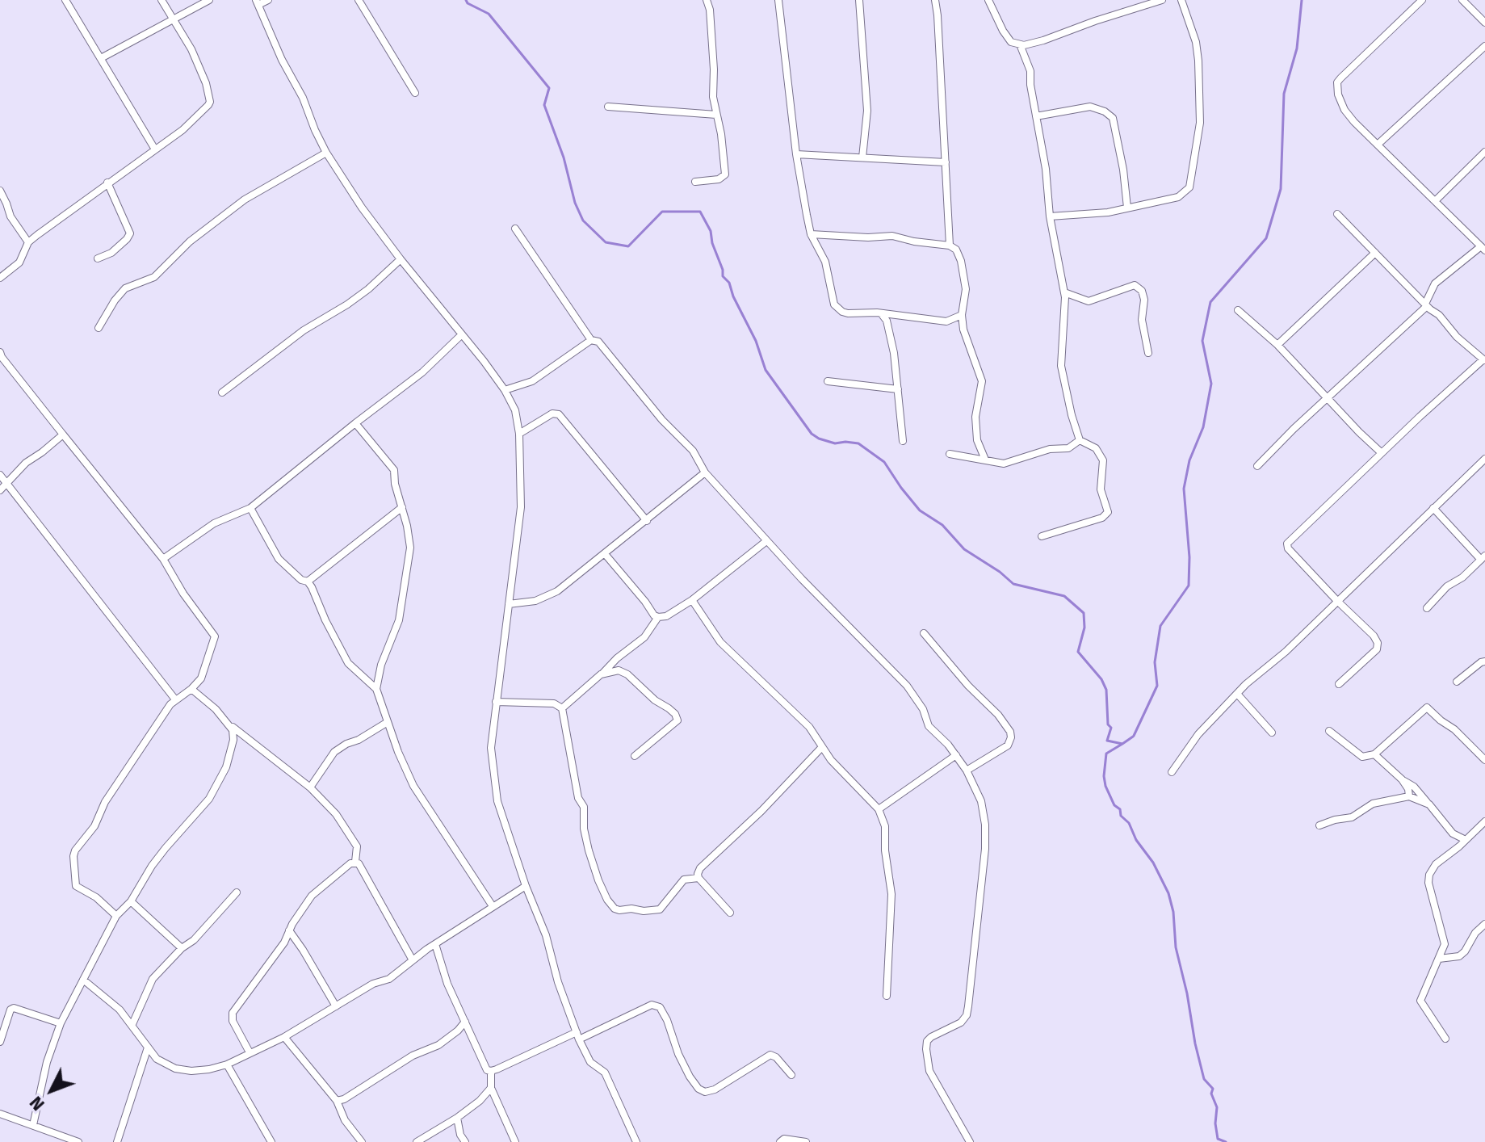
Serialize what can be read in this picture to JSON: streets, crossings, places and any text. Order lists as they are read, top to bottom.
{
  "north": "bottom left"
}
